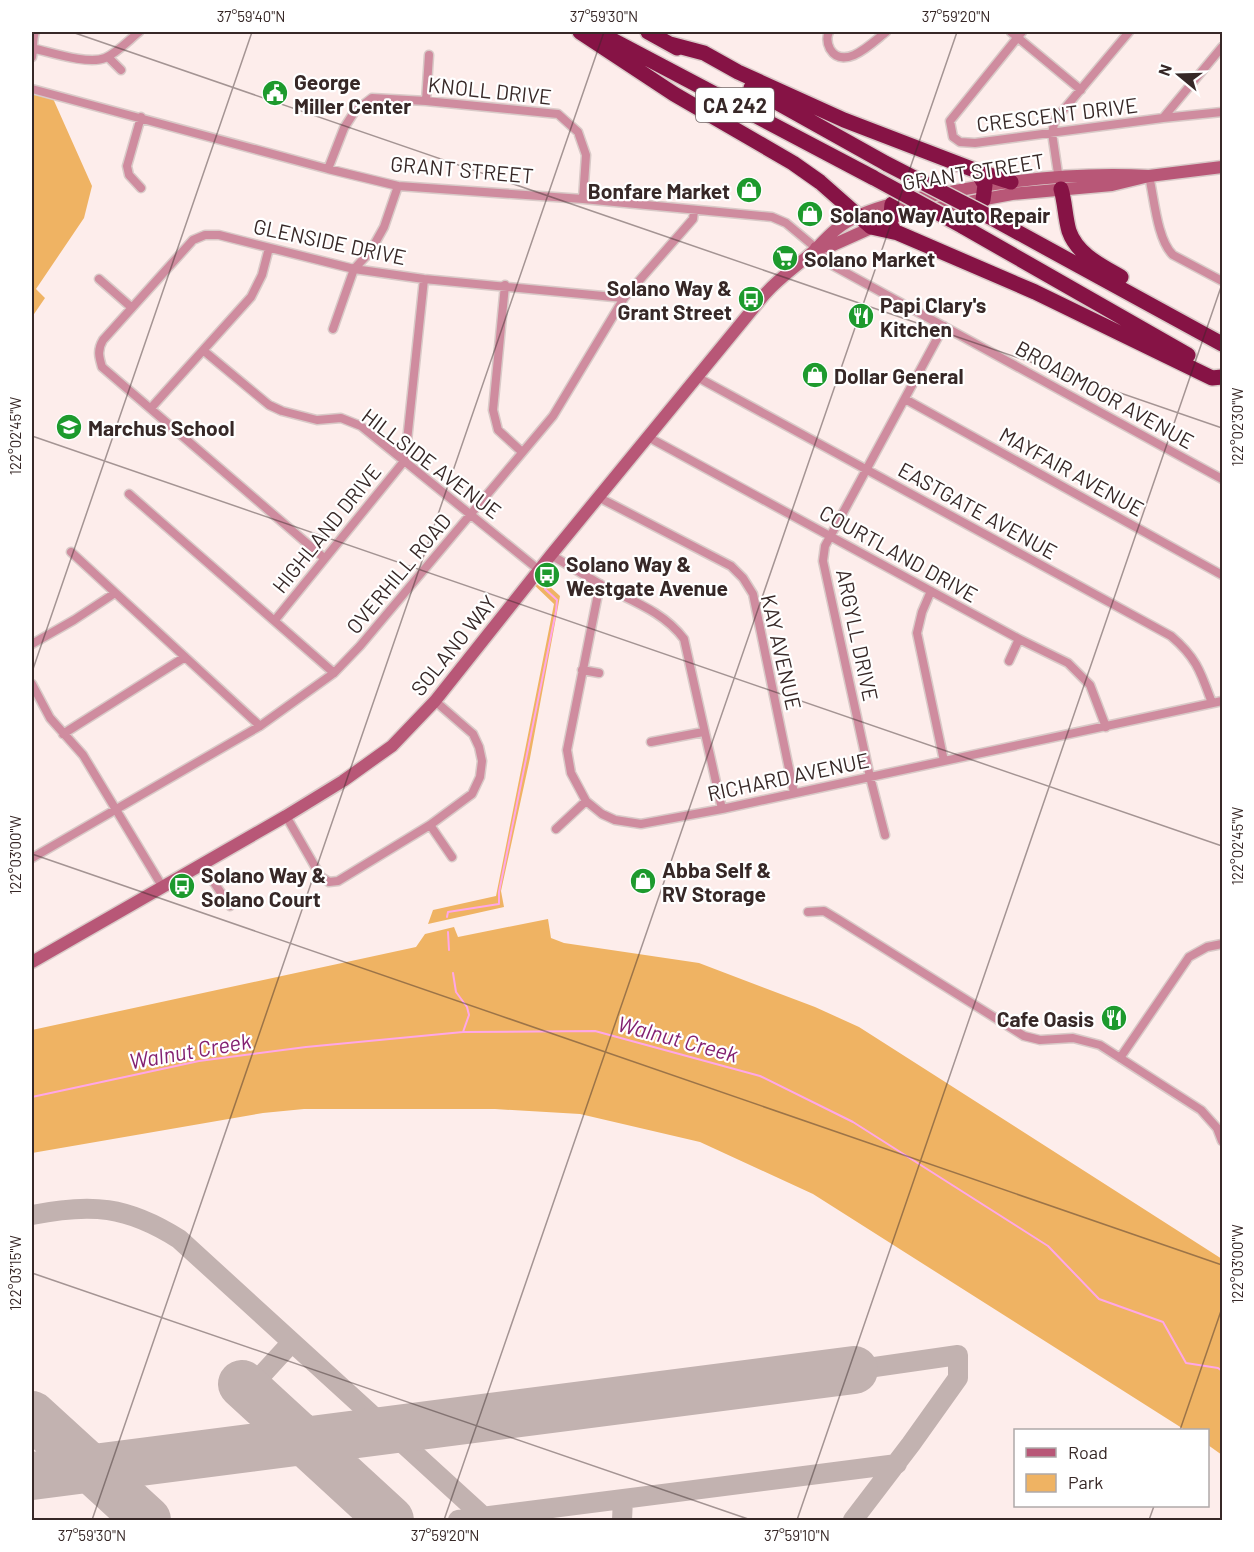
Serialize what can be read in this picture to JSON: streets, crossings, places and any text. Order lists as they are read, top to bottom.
{
  "streets": {
    "highway": ["CA 242"],
    "street": [
      "KNOLL DRIVE",
      "CRESCENT DRIVE",
      "GRANT STREET",
      "GLENSIDE DRIVE",
      "BROADMOOR AVENUE",
      "HILLSIDE AVENUE",
      "MAYFAIR AVENUE",
      "EASTGATE AVENUE",
      "HIGHLAND DRIVE",
      "COURTLAND DRIVE",
      "OVERHILL ROAD",
      "ARGYLL DRIVE",
      "SOLANO WAY",
      "KAY AVENUE",
      "RICHARD AVENUE"
    ]
  },
  "crossings": [
    ["KNOLL DRIVE", "GRANT STREET"],
    ["GRANT STREET", "BROADMOOR AVENUE"],
    ["GRANT STREET", "OVERHILL ROAD"],
    ["GRANT STREET", "SOLANO WAY"],
    ["GLENSIDE DRIVE", "HIGHLAND DRIVE"],
    ["GLENSIDE DRIVE", "OVERHILL ROAD"],
    ["BROADMOOR AVENUE", "ARGYLL DRIVE"],
    ["BROADMOOR AVENUE", "SOLANO WAY"],
    ["HILLSIDE AVENUE", "HIGHLAND DRIVE"],
    ["HILLSIDE AVENUE", "OVERHILL ROAD"],
    ["HILLSIDE AVENUE", "SOLANO WAY"],
    ["MAYFAIR AVENUE", "ARGYLL DRIVE"],
    ["EASTGATE AVENUE", "ARGYLL DRIVE"],
    ["EASTGATE AVENUE", "SOLANO WAY"],
    ["EASTGATE AVENUE", "RICHARD AVENUE"],
    ["COURTLAND DRIVE", "ARGYLL DRIVE"],
    ["COURTLAND DRIVE", "SOLANO WAY"],
    ["COURTLAND DRIVE", "RICHARD AVENUE"],
    ["ARGYLL DRIVE", "RICHARD AVENUE"],
    ["SOLANO WAY", "KAY AVENUE"],
    ["KAY AVENUE", "RICHARD AVENUE"]
  ],
  "water": ["Walnut Creek"],
  "places": {
    "public building": ["George Miller Center"],
    "shop": [
      "Bonfare Market",
      "Solano Way Auto Repair",
      "Dollar General",
      "Abba Self & RV Storage"
    ],
    "supermarket": ["Solano Market"],
    "bus stop": ["Solano Way & Grant Street", "Solano Way & Westgate Avenue", "Solano Way & Solano Court"],
    "restaurant": ["Papi Clary's Kitchen", "Cafe Oasis"],
    "school or university": ["Marchus School"]
  },
  "legend": ["Road", "Park"],
  "north": "left",
  "coordinates": [
    "37°59'40\"N",
    "37°59'30\"N",
    "37°59'20\"N",
    "122°02'30\"W",
    "122°02'45\"W",
    "122°03'00\"W",
    "122°03'15\"W",
    "37°59'10\"N"
  ]
}
